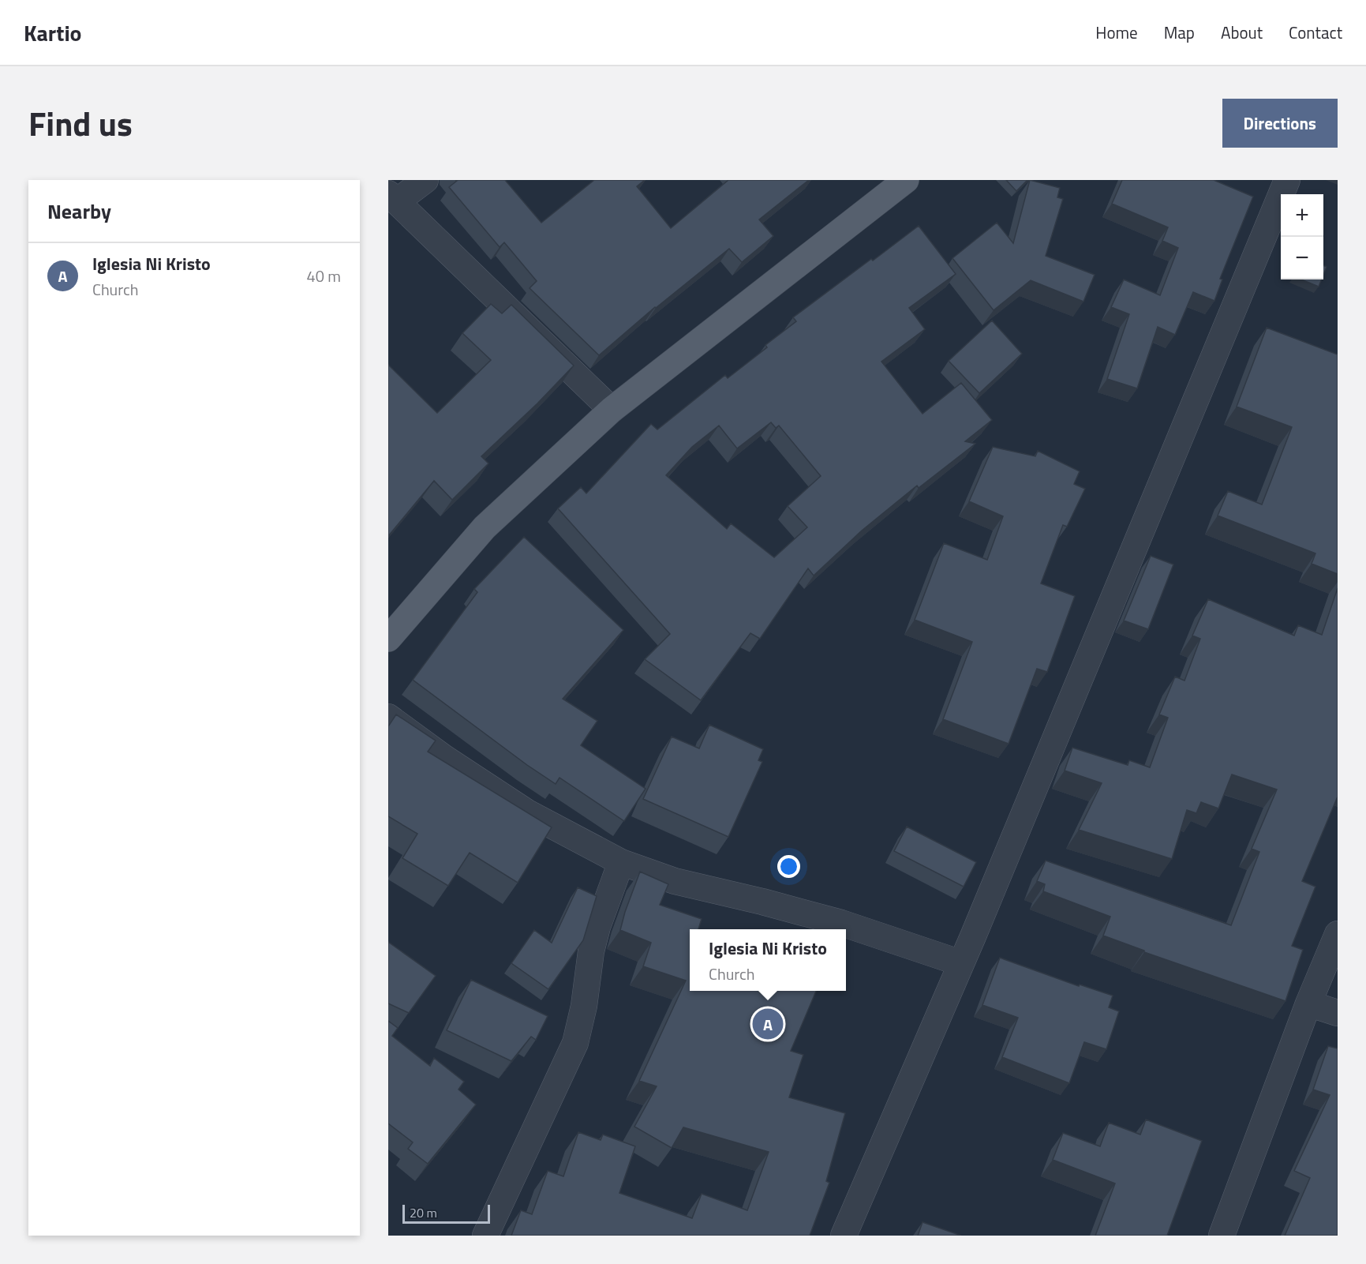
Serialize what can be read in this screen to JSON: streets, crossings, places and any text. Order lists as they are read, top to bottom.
{
  "scale_bar": "20 m",
  "page": {
    "header": "Kartio",
    "nav": [
      "Home",
      "Map",
      "About",
      "Contact"
    ],
    "title": "Find us",
    "buttons": "Directions",
    "heading": "Nearby",
    "map_buttons": ["+", "−"],
    "list": [
      {
        "mark": "A",
        "name": "Iglesia Ni Kristo",
        "note": "Church",
        "value": "40 m"
      }
    ],
    "popup": ["Iglesia Ni Kristo", "Church"],
    "pins": "A",
    "scale": "20 m"
  }
}
